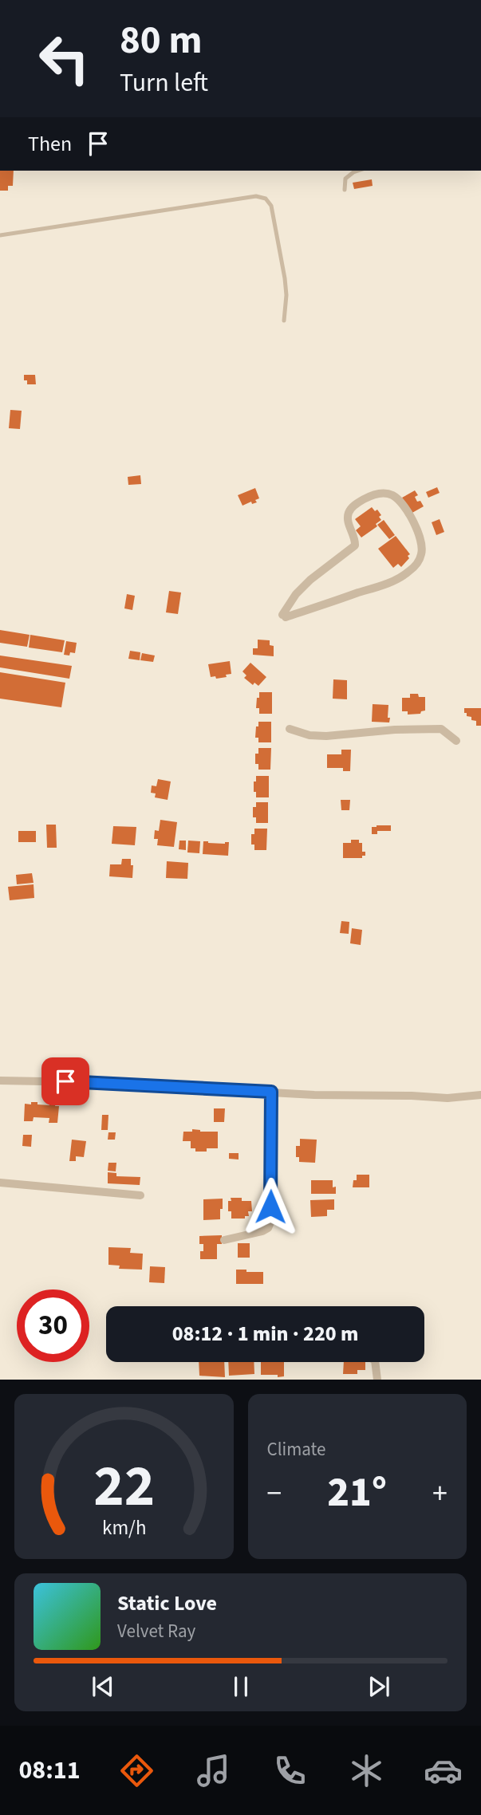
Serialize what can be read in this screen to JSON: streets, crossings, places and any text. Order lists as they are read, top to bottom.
{
  "page": {
    "turn": ["80 m", "Turn left"],
    "then": "Then",
    "limit": "30",
    "trip": "08:12 · 1 min · 220 m",
    "tile": "Climate",
    "heat": ["−", "21°", "+"],
    "song": ["Static Love", "Velvet Ray"],
    "tabs": "08:11",
    "gauge": ["22", "km/h"]
  }
}
